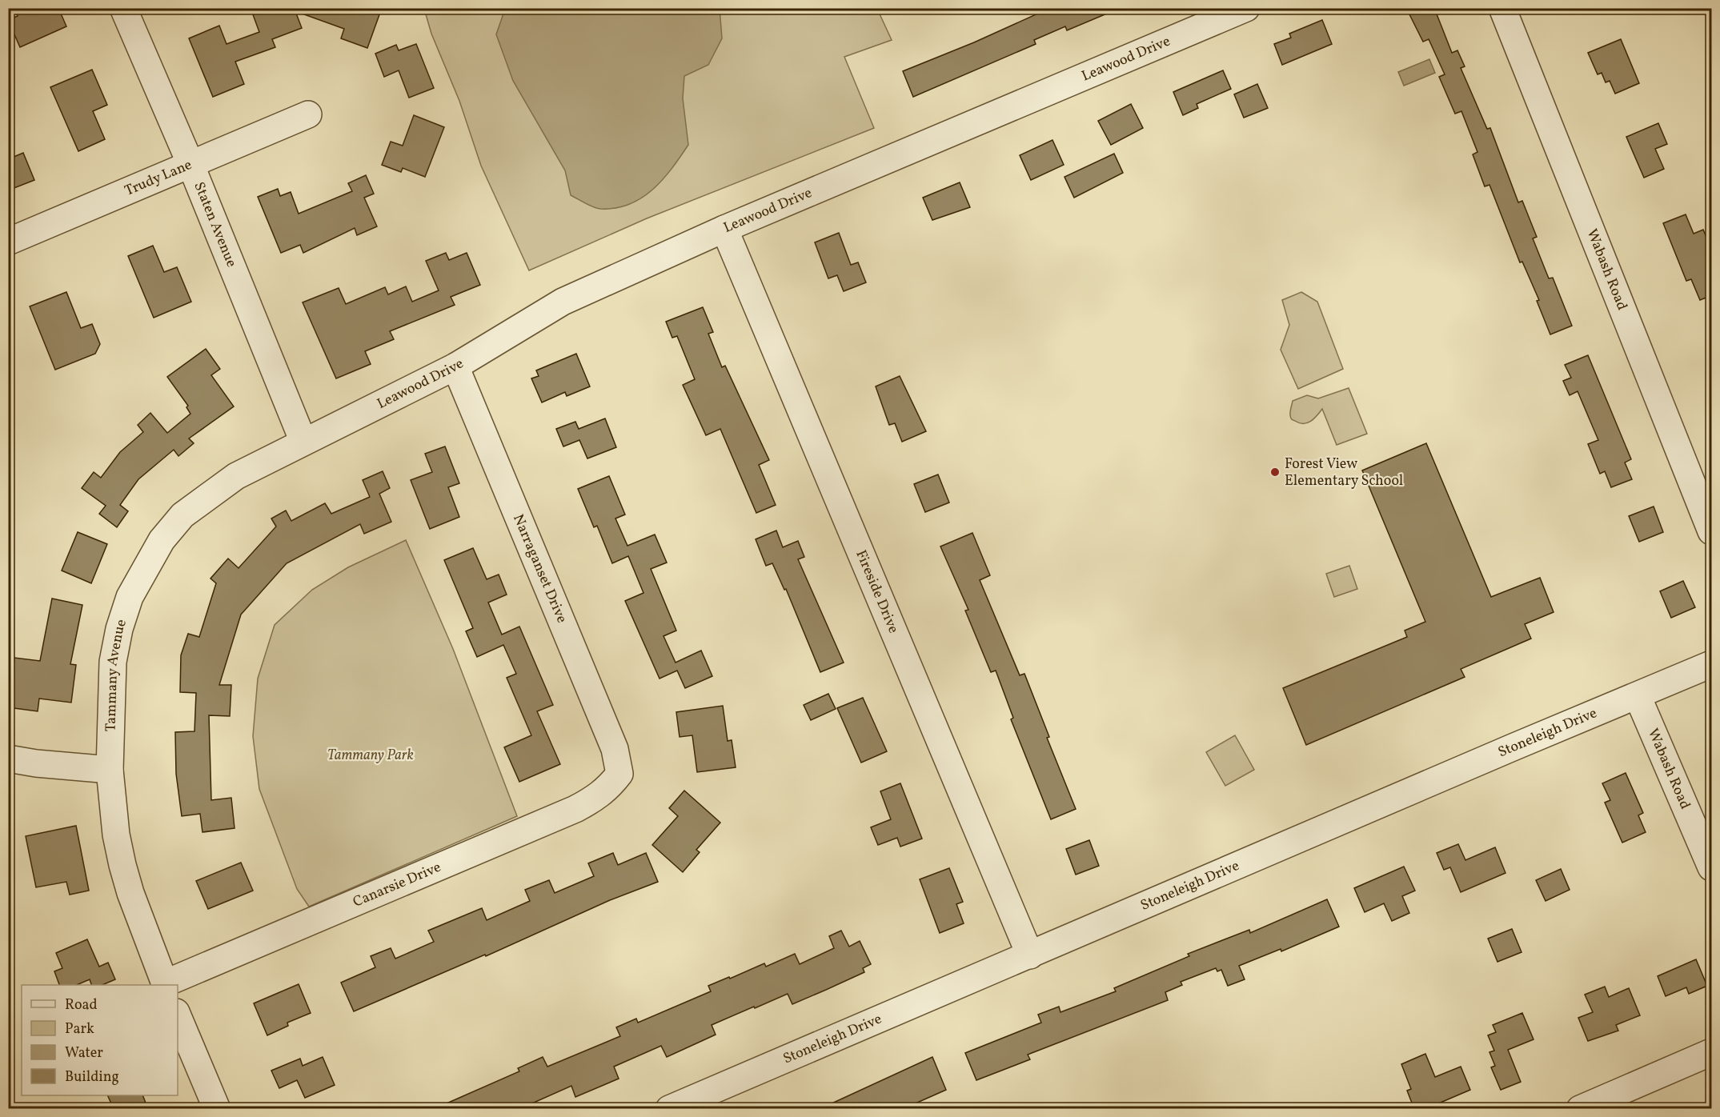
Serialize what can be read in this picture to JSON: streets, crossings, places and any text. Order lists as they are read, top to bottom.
{
  "streets": {
    "street": [
      "Leawood Drive",
      "Trudy Lane",
      "Staten Avenue",
      "Wabash Road",
      "Narraganset Drive",
      "Fireside Drive",
      "Tammany Avenue",
      "Stoneleigh Drive",
      "Canarsie Drive"
    ]
  },
  "crossings": [
    ["Leawood Drive", "Staten Avenue"],
    ["Leawood Drive", "Narraganset Drive"],
    ["Leawood Drive", "Fireside Drive"],
    ["Leawood Drive", "Tammany Avenue"],
    ["Trudy Lane", "Staten Avenue"],
    ["Staten Avenue", "Tammany Avenue"],
    ["Wabash Road", "Stoneleigh Drive"],
    ["Narraganset Drive", "Canarsie Drive"],
    ["Fireside Drive", "Stoneleigh Drive"],
    ["Tammany Avenue", "Canarsie Drive"]
  ],
  "parks": ["Tammany Park"],
  "places": ["Forest View Elementary School"],
  "legend": [
    "Road",
    "Park",
    "Water",
    "Building"
  ]
}
